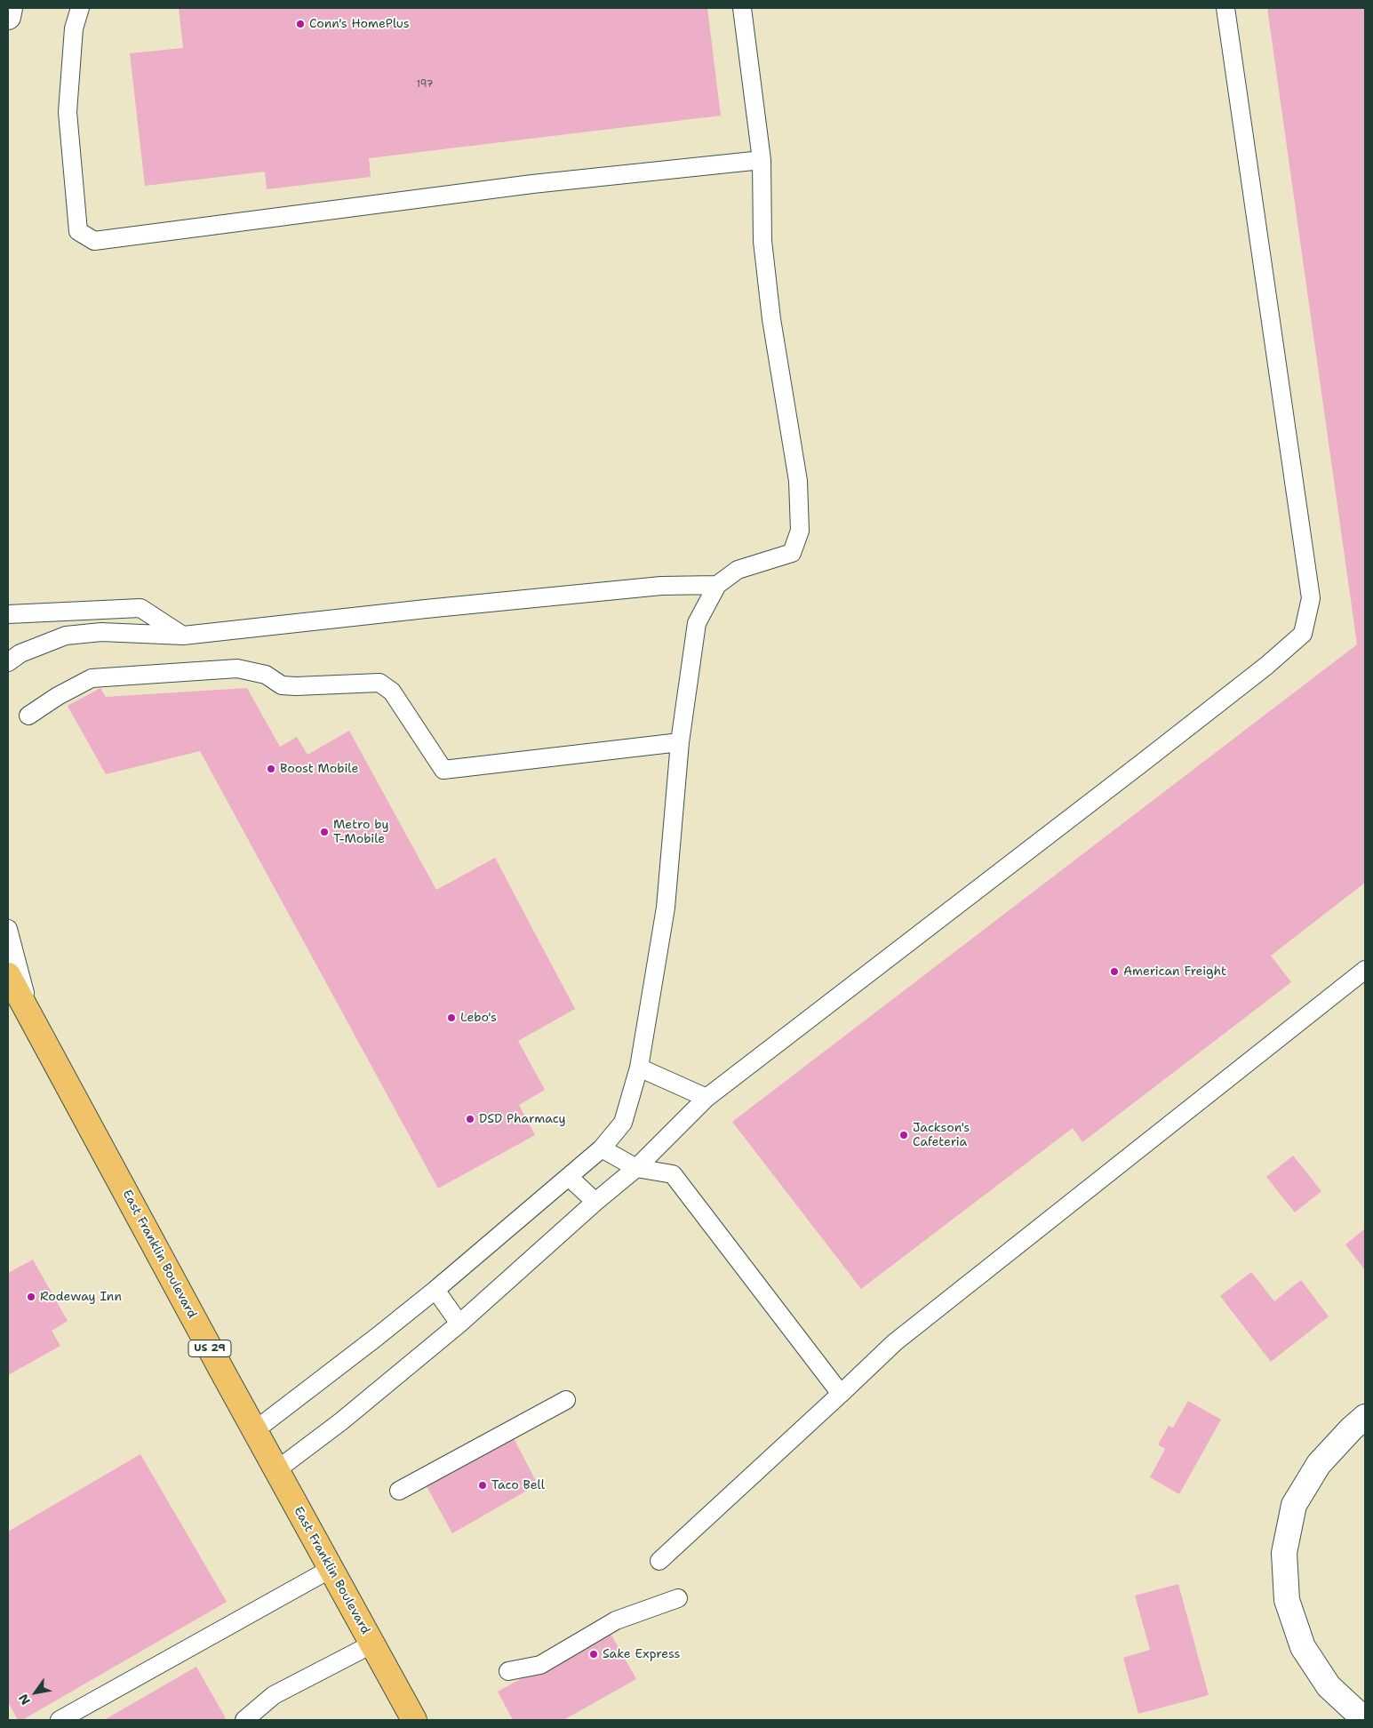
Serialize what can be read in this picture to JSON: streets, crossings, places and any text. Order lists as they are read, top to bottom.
{
  "streets": {
    "main road": ["East Franklin Boulevard", "US 29"]
  },
  "places": [
    "Conn's HomePlus",
    "Boost Mobile",
    "Metro by T-Mobile",
    "American Freight",
    "Lebo's",
    "DSD Pharmacy",
    "Jackson's Cafeteria",
    "Rodeway Inn",
    "Taco Bell",
    "Sake Express"
  ],
  "house_numbers": ["197"],
  "north": "bottom left"
}
